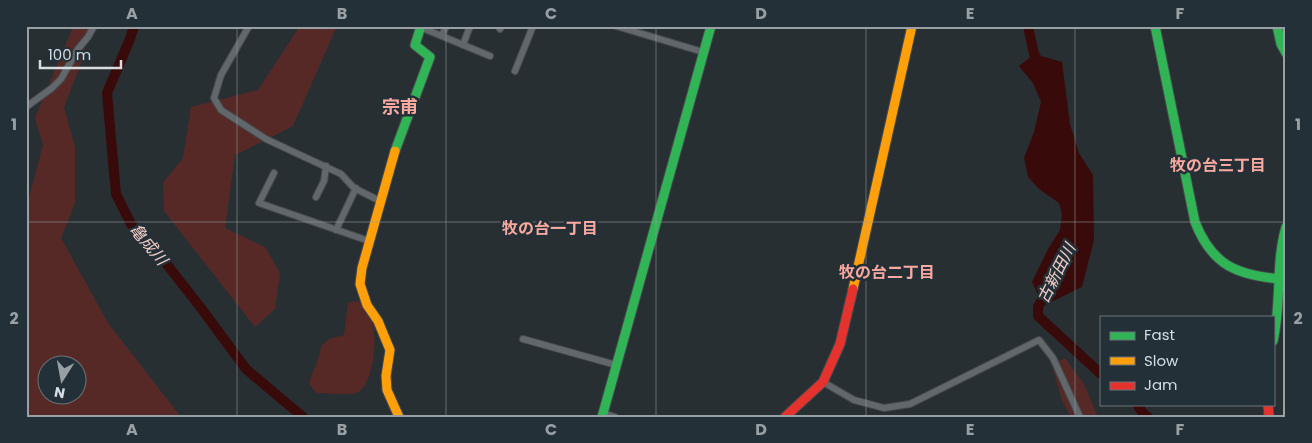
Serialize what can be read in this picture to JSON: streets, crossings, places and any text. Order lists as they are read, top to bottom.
{
  "districts": [
    "宗甫",
    "牧の台三丁目",
    "牧の台一丁目",
    "牧の台二丁目"
  ],
  "water": ["亀成川", "古新田川"],
  "legend": ["Fast", "Slow", "Jam"],
  "scale_bar": "100 m",
  "north": "bottom",
  "grid": {
    "columns": [
      "A",
      "B",
      "C",
      "D",
      "E",
      "F"
    ],
    "rows": ["1", "2"]
  }
}
